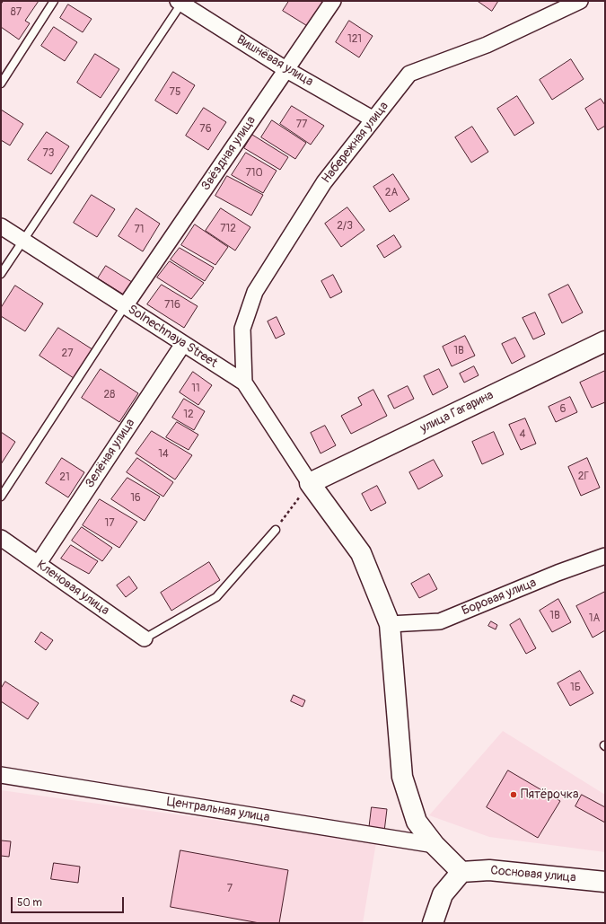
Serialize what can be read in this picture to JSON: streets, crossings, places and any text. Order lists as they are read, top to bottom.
{
  "streets": {
    "street": [
      "Вишнёвая улица",
      "Набережная улица",
      "Звёздная улица",
      "Solnechnaya Street",
      "улица Гагарина",
      "Зелёная улица",
      "Кленовая улица",
      "Боровая улица",
      "Центральная улица",
      "Сосновая улица"
    ]
  },
  "crossings": [
    ["Вишнёвая улица", "Набережная улица"],
    ["Вишнёвая улица", "Звёздная улица"],
    ["Набережная улица", "Solnechnaya Street"],
    ["Звёздная улица", "Solnechnaya Street"],
    ["Solnechnaya Street", "улица Гагарина"],
    ["Solnechnaya Street", "Зелёная улица"],
    ["Зелёная улица", "Кленовая улица"]
  ],
  "places": ["Пятёрочка"],
  "house_numbers": [
    "87",
    "121",
    "75",
    "77",
    "76",
    "73",
    "710",
    "2А",
    "2/3",
    "712",
    "71",
    "716",
    "1В",
    "27",
    "11",
    "28",
    "6",
    "12",
    "4",
    "14",
    "2Г",
    "21",
    "16",
    "17",
    "1В",
    "1А",
    "1Б",
    "7"
  ],
  "scale_bar": "50 m"
}
